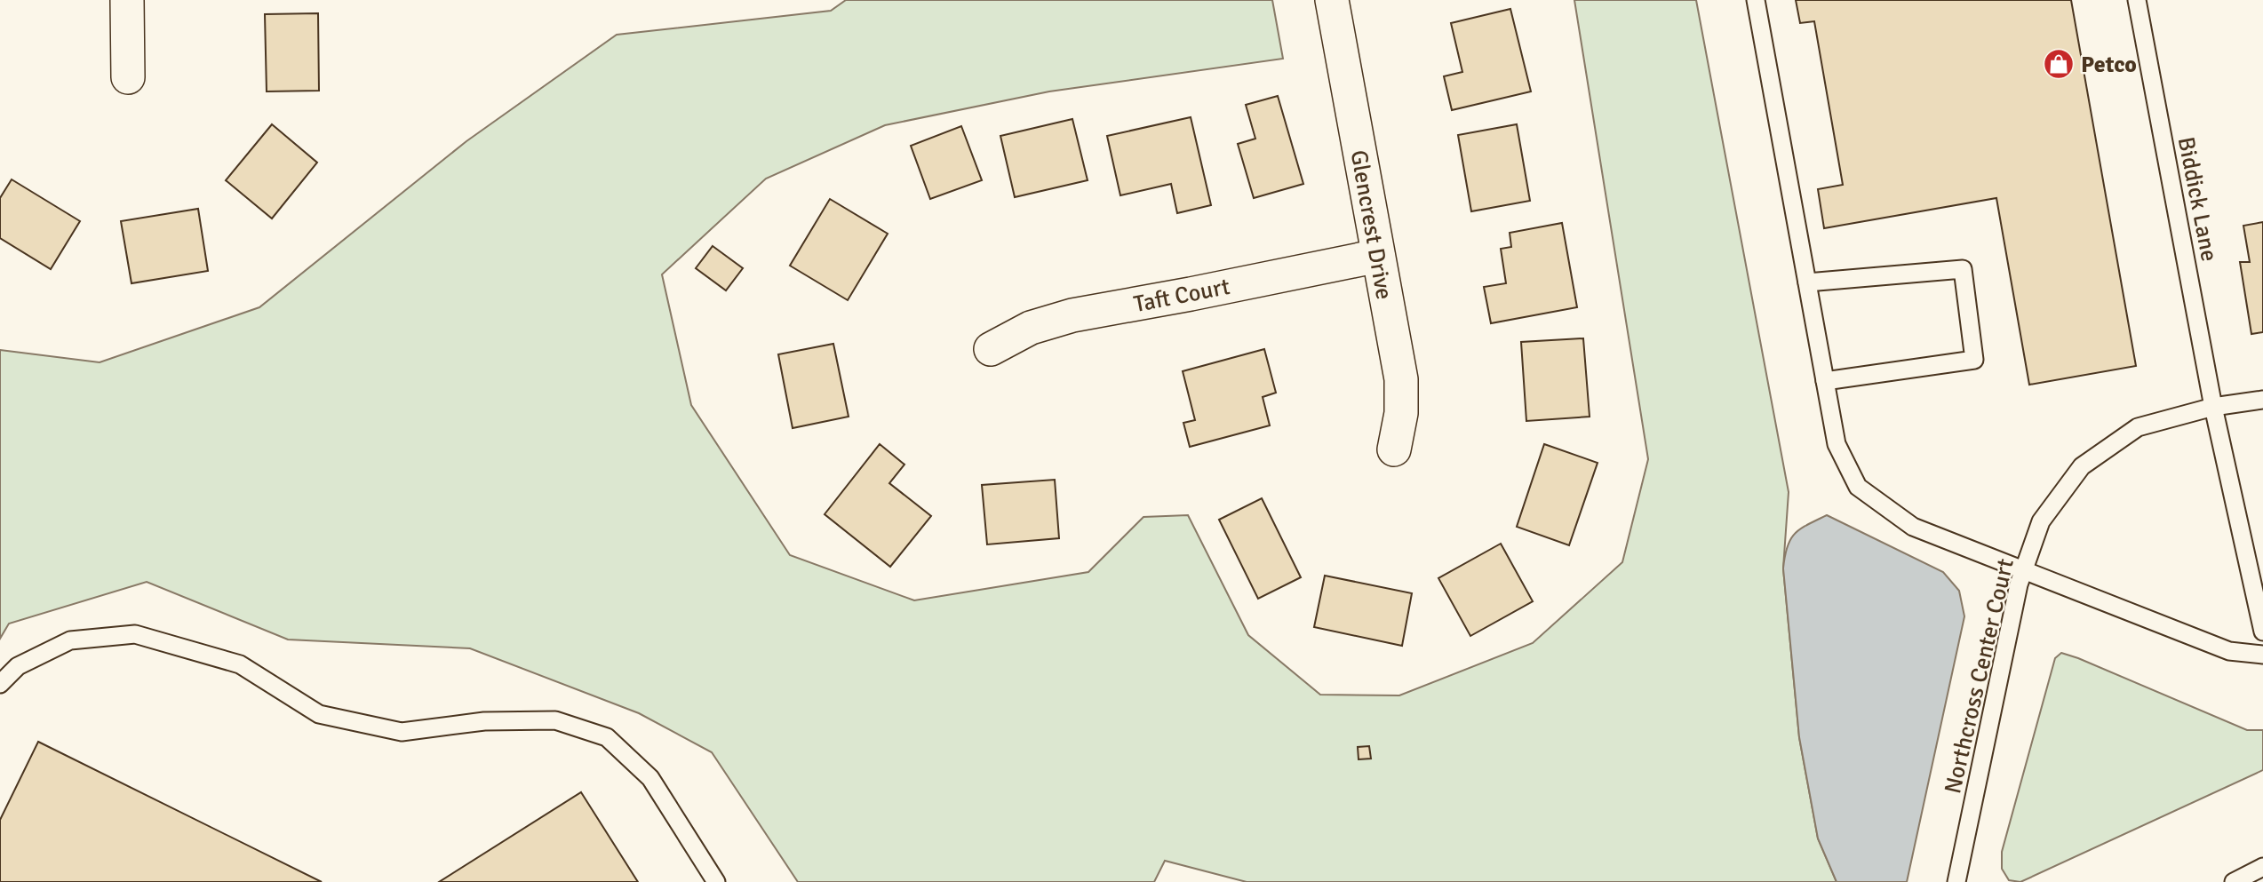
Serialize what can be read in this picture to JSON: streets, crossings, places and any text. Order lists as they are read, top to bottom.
{
  "streets": {
    "street": ["Glencrest Drive", "Taft Court"],
    "lane": ["Biddick Lane", "Northcross Center Court"]
  },
  "crossings": [
    ["Biddick Lane", "Northcross Center Court"],
    ["Glencrest Drive", "Taft Court"]
  ],
  "places": {
    "shop": ["Petco"]
  }
}
